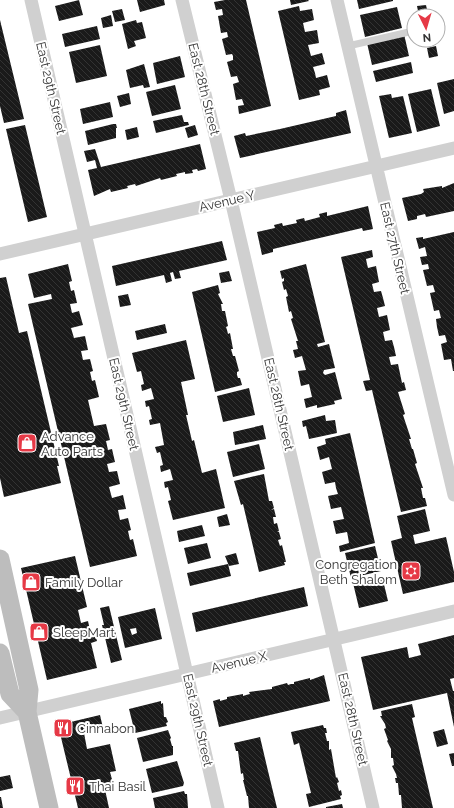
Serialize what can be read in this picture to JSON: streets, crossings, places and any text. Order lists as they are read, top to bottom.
{
  "streets": {
    "street": [
      "East 29th Street",
      "East 28th Street",
      "Avenue Y",
      "East 27th Street",
      "Avenue X"
    ]
  },
  "crossings": [
    ["East 29th Street", "Avenue Y"],
    ["East 29th Street", "Avenue X"],
    ["East 28th Street", "Avenue Y"],
    ["East 28th Street", "Avenue X"],
    ["Avenue Y", "East 27th Street"]
  ],
  "places": {
    "shop": ["Advance Auto Parts", "Family Dollar", "SleepMart"],
    "synagogue": ["Congregation Beth Shalom"],
    "restaurant": ["Cinnabon", "Thai Basil"]
  },
  "north": "bottom"
}
